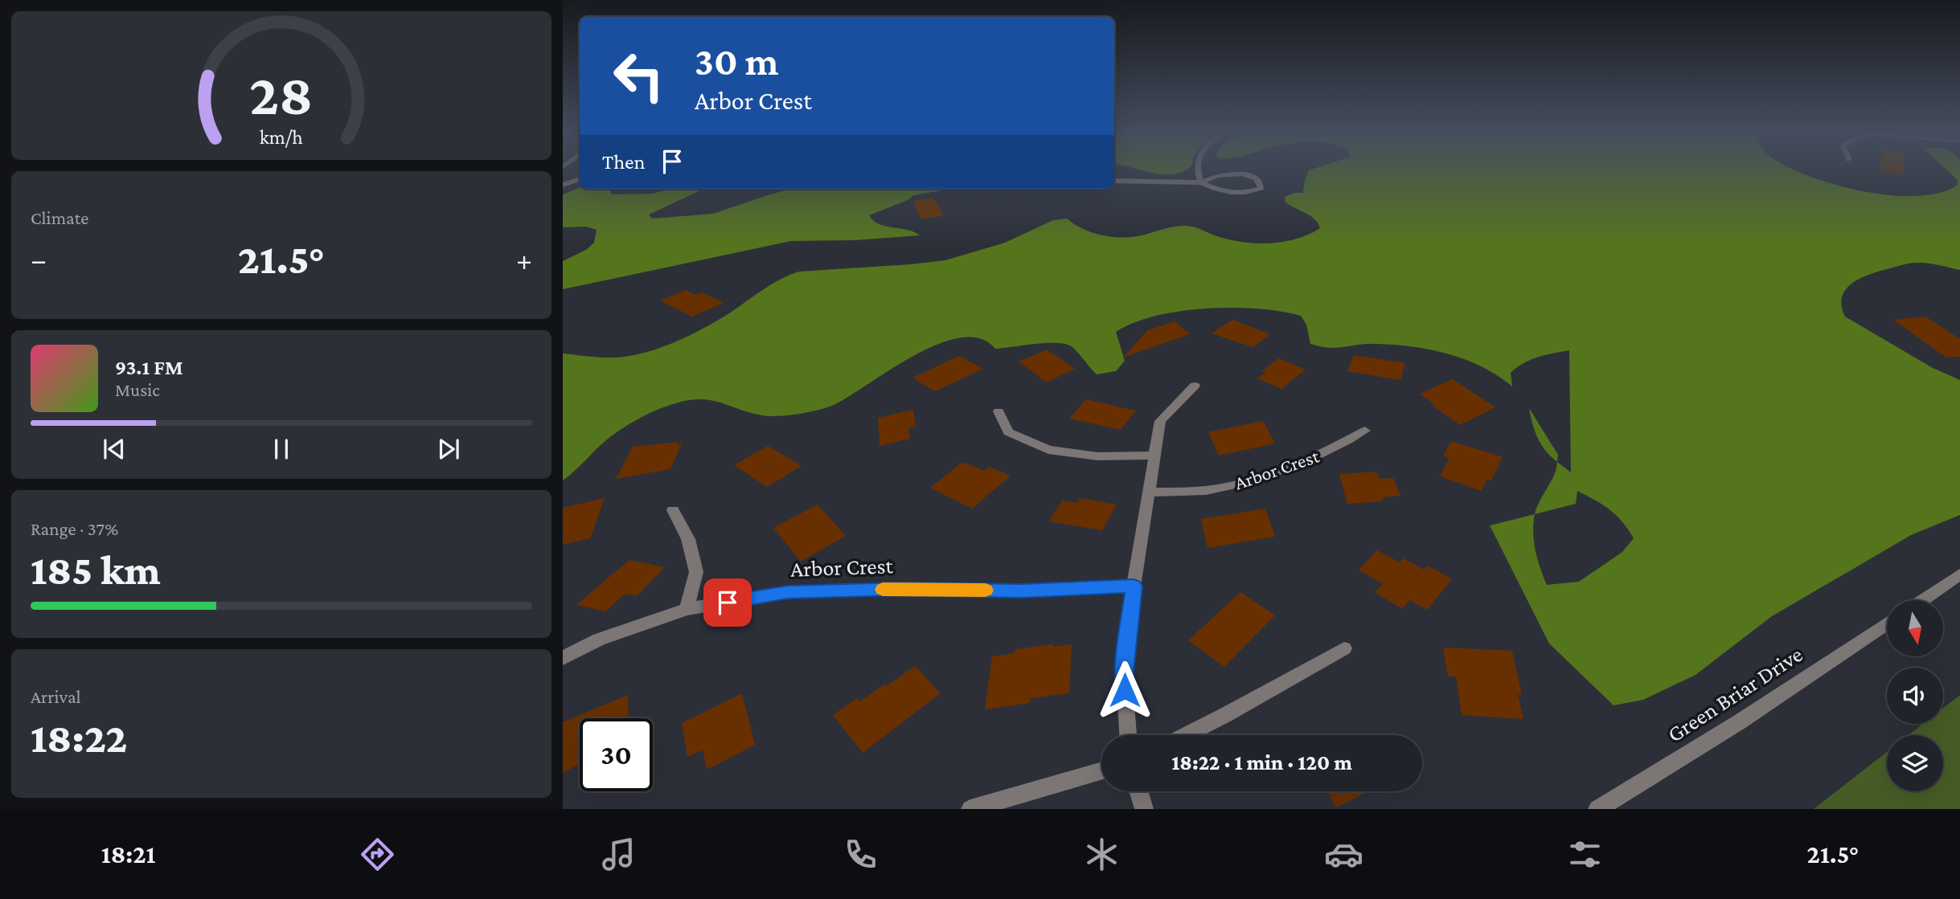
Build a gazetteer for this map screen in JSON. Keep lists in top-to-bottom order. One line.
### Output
{"streets":{"street":["Arbor Crest","Green Briar Drive"]},"north":"bottom","page":{"turn":["30 m","Arbor Crest"],"then":"Then","tile":["Climate",["Range · 37%","185 km"],["Arrival","18:22"]],"heat":["−","21.5°","+"],"song":["93.1 FM","Music"],"limit":"30","trip":"18:22 · 1 min · 120 m","tabs":["18:21","21.5°"],"gauge":["28","km/h"]}}
